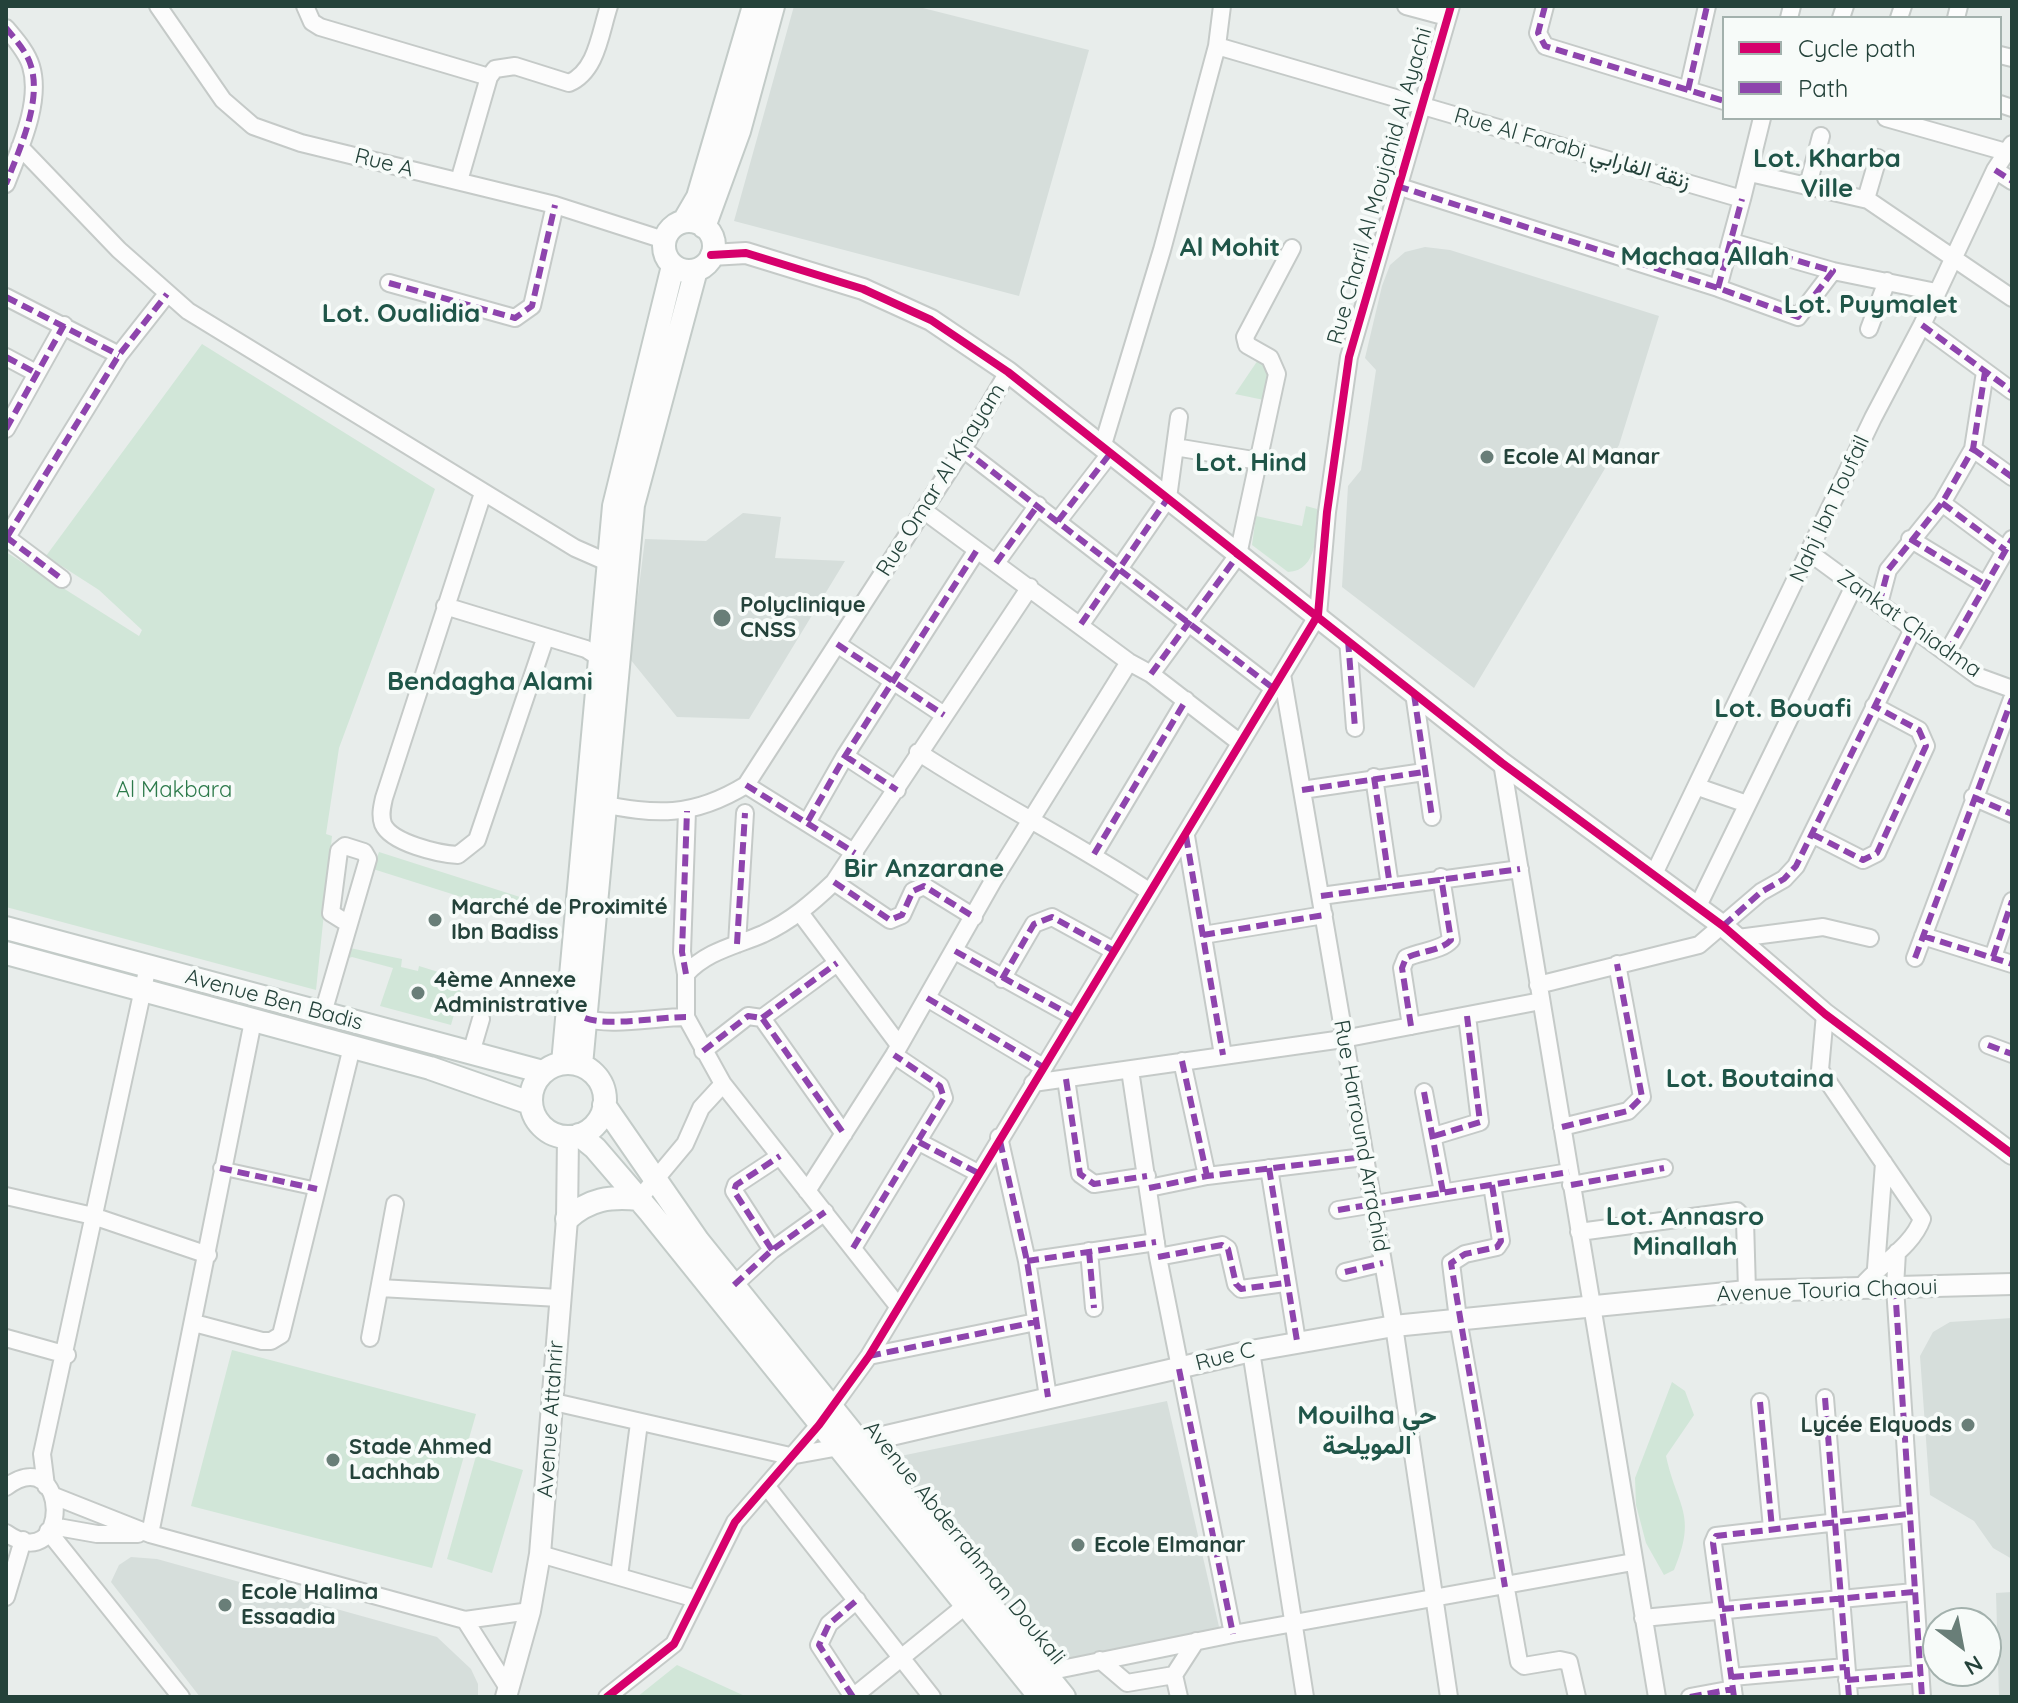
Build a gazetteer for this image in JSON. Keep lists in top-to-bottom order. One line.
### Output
{"streets":{"main road":["Avenue Ben Badis","Avenue Abderrahman Doukali"],"street":["Rue Al Farabi زنقة الفارابي","Rue A","Rue Charil Al Moujahid Al Ayachi","Rue Omar Al Khayam","Nahj Ibn Toufail","Zankat Chiadma","Rue Harround Arrachid","Avenue Touria Chaoui","Rue C","Avenue Attahrir"]},"crossings":[["Rue Al Farabi زنقة الفارابي","Rue Charil Al Moujahid Al Ayachi"],["Nahj Ibn Toufail","Zankat Chiadma"],["Avenue Ben Badis","Avenue Attahrir"],["Avenue Ben Badis","Avenue Abderrahman Doukali"],["Rue Harround Arrachid","Rue C"],["Avenue Touria Chaoui","Rue C"],["Rue C","Avenue Abderrahman Doukali"],["Avenue Attahrir","Avenue Abderrahman Doukali"]],"districts":["Lot. Kharba Ville","Al Mohit","Machaa Allah","Lot. Puymalet","Lot. Oualidia","Lot. Hind","Bendagha Alami","Lot. Bouafi","Bir Anzarane","Lot. Boutaina","Lot. Annasro Minallah","Mouilha حي المويلحة"],"parks":["Al Makbara"],"places":["Ecole Al Manar","Polyclinique CNSS","Marché de Proximité Ibn Badiss","4ème Annexe Administrative","Lycée Elquods","Stade Ahmed Lachhab","Ecole Elmanar","Ecole Halima Essaadia"],"legend":["Cycle path","Path"],"north":"bottom right"}
